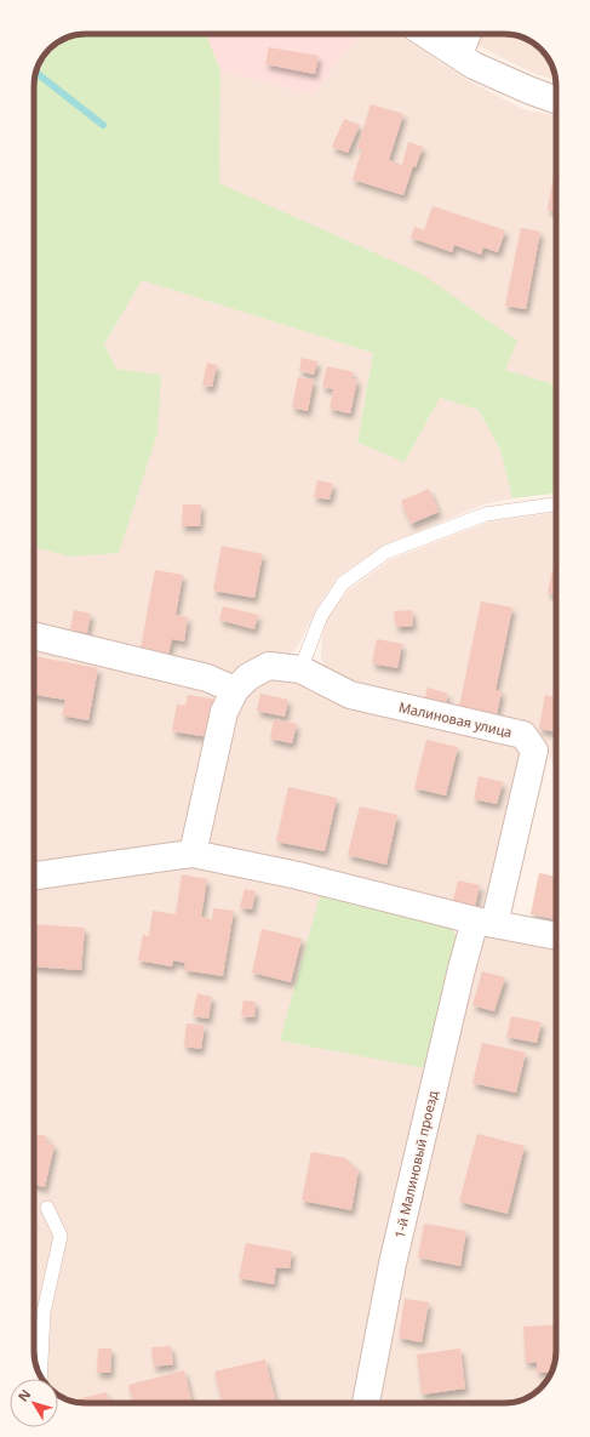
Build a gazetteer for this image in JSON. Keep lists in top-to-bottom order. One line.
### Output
{"streets":{"street":["Малиновая улица","1-й Малиновый проезд"]},"crossings":[["Малиновая улица","1-й Малиновый проезд"]],"north":"top left"}
